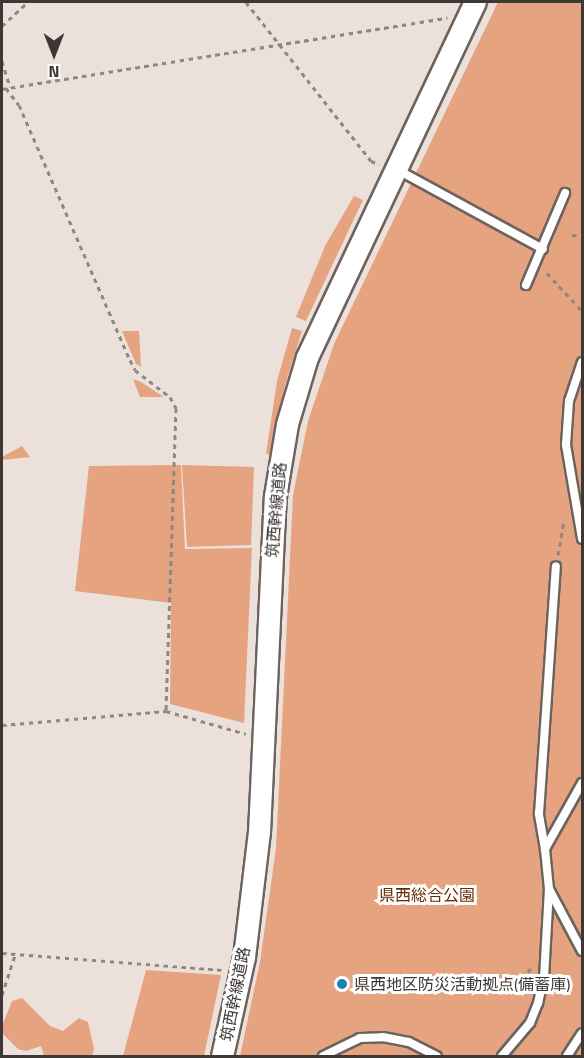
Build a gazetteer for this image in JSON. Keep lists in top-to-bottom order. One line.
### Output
{"streets":{"street":["筑西幹線道路"]},"parks":["県西総合公園"],"places":["県西地区防災活動拠点(備蓄庫)"],"north":"bottom"}
